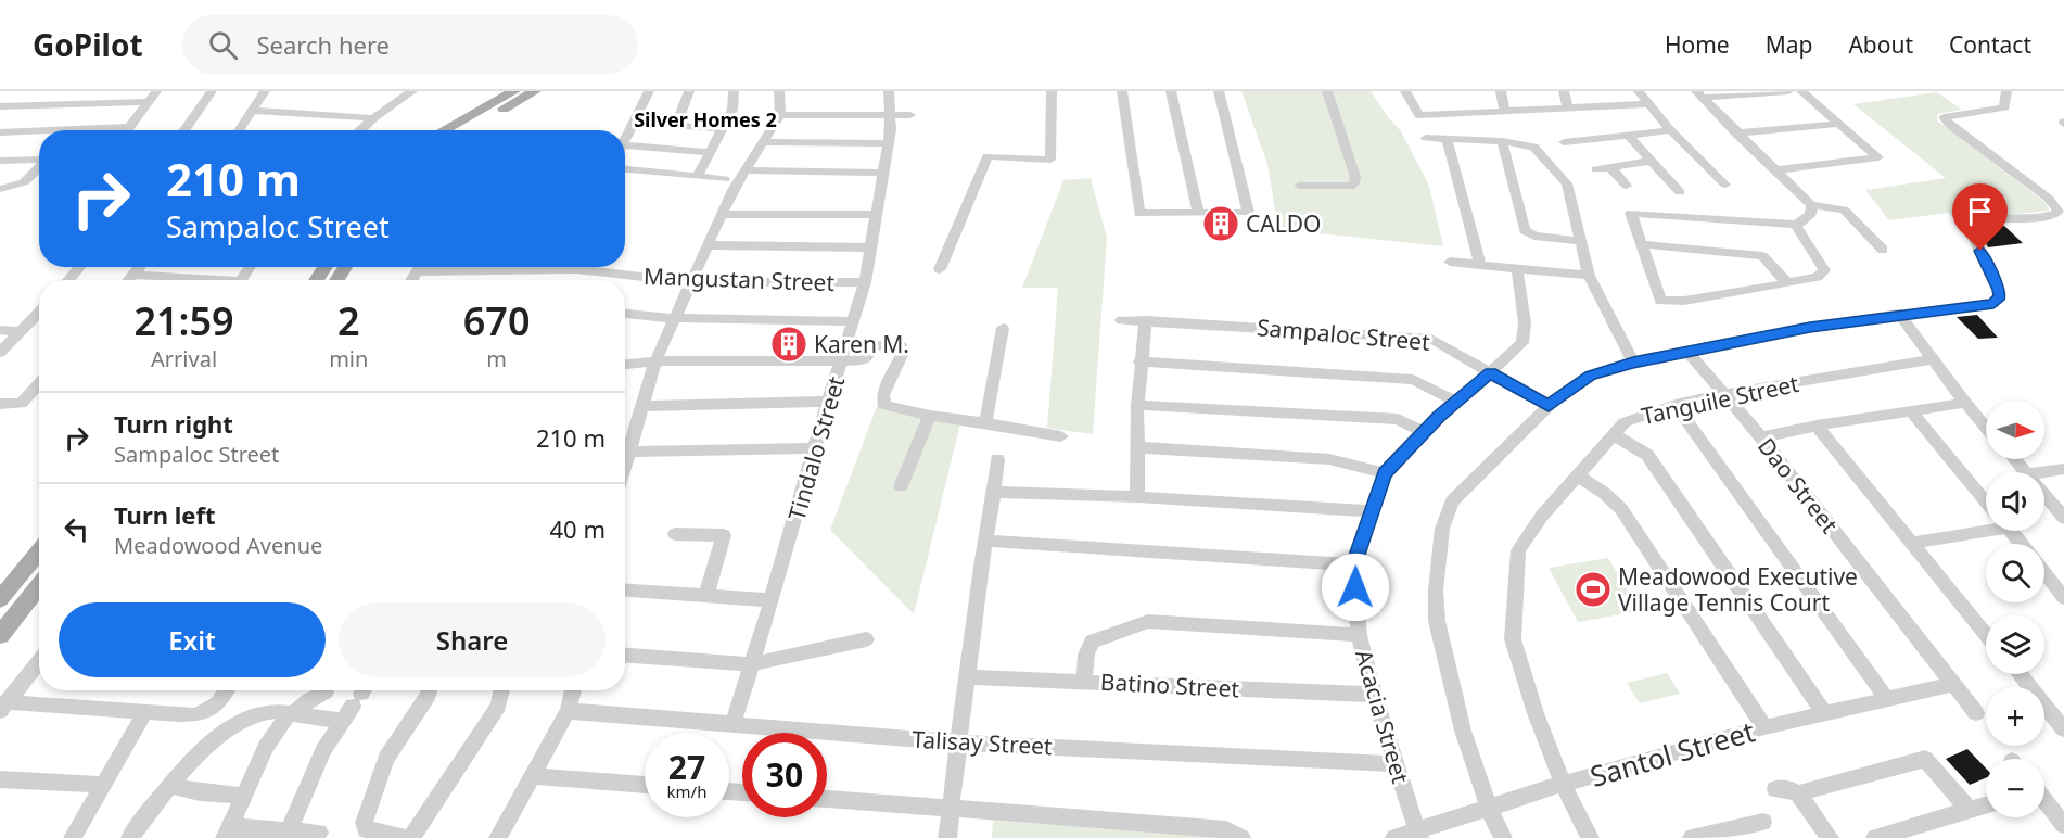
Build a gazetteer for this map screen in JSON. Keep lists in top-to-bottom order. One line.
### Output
{"streets":{"street":["Mangustan Street","Sampaloc Street","Tanguile Street","Tindalo Street","Dao Street","Batino Street","Acacia Street","Talisay Street","Santol Street"]},"crossings":[["Mangustan Street","Tindalo Street"],["Sampaloc Street","Acacia Street"],["Tanguile Street","Dao Street"],["Tanguile Street","Santol Street"],["Tindalo Street","Talisay Street"],["Dao Street","Santol Street"],["Batino Street","Acacia Street"],["Acacia Street","Talisay Street"],["Acacia Street","Santol Street"]],"districts":["Silver Homes 2"],"places":{"building":["CALDO","Karen M."],"sports":["Meadowood Executive Village Tennis Court"]},"north":"right","page":{"header":"GoPilot","search":"Search here","nav":["Home","Map","About","Contact"],"turn":["210 m","Sampaloc Street"],"eta":["21:59","Arrival","2","min","670","m"],"list":[{"name":"Turn right","note":"Sampaloc Street","value":"210 m"},{"name":"Turn left","note":"Meadowood Avenue","value":"40 m"}],"map_buttons":["+","−"],"buttons":["Exit","Share"],"speed":"27 km/h","limit":"30"}}
